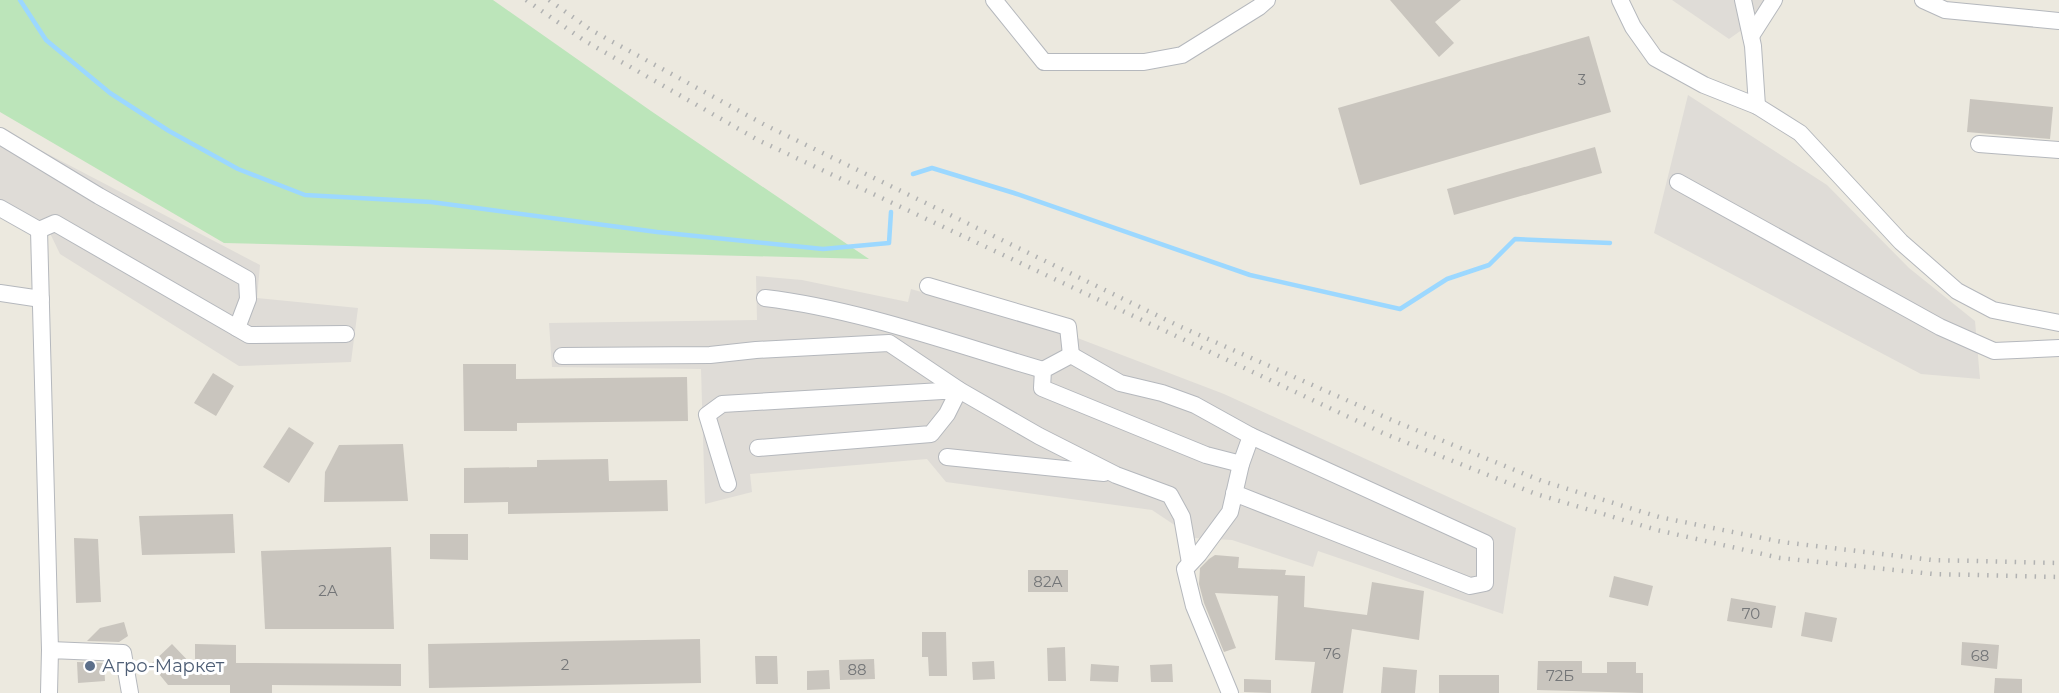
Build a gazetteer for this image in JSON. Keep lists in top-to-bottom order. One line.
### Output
{"places":["Агро-Маркет"],"house_numbers":["3","82А","2А","70","76","68","2","88","72Б"]}
